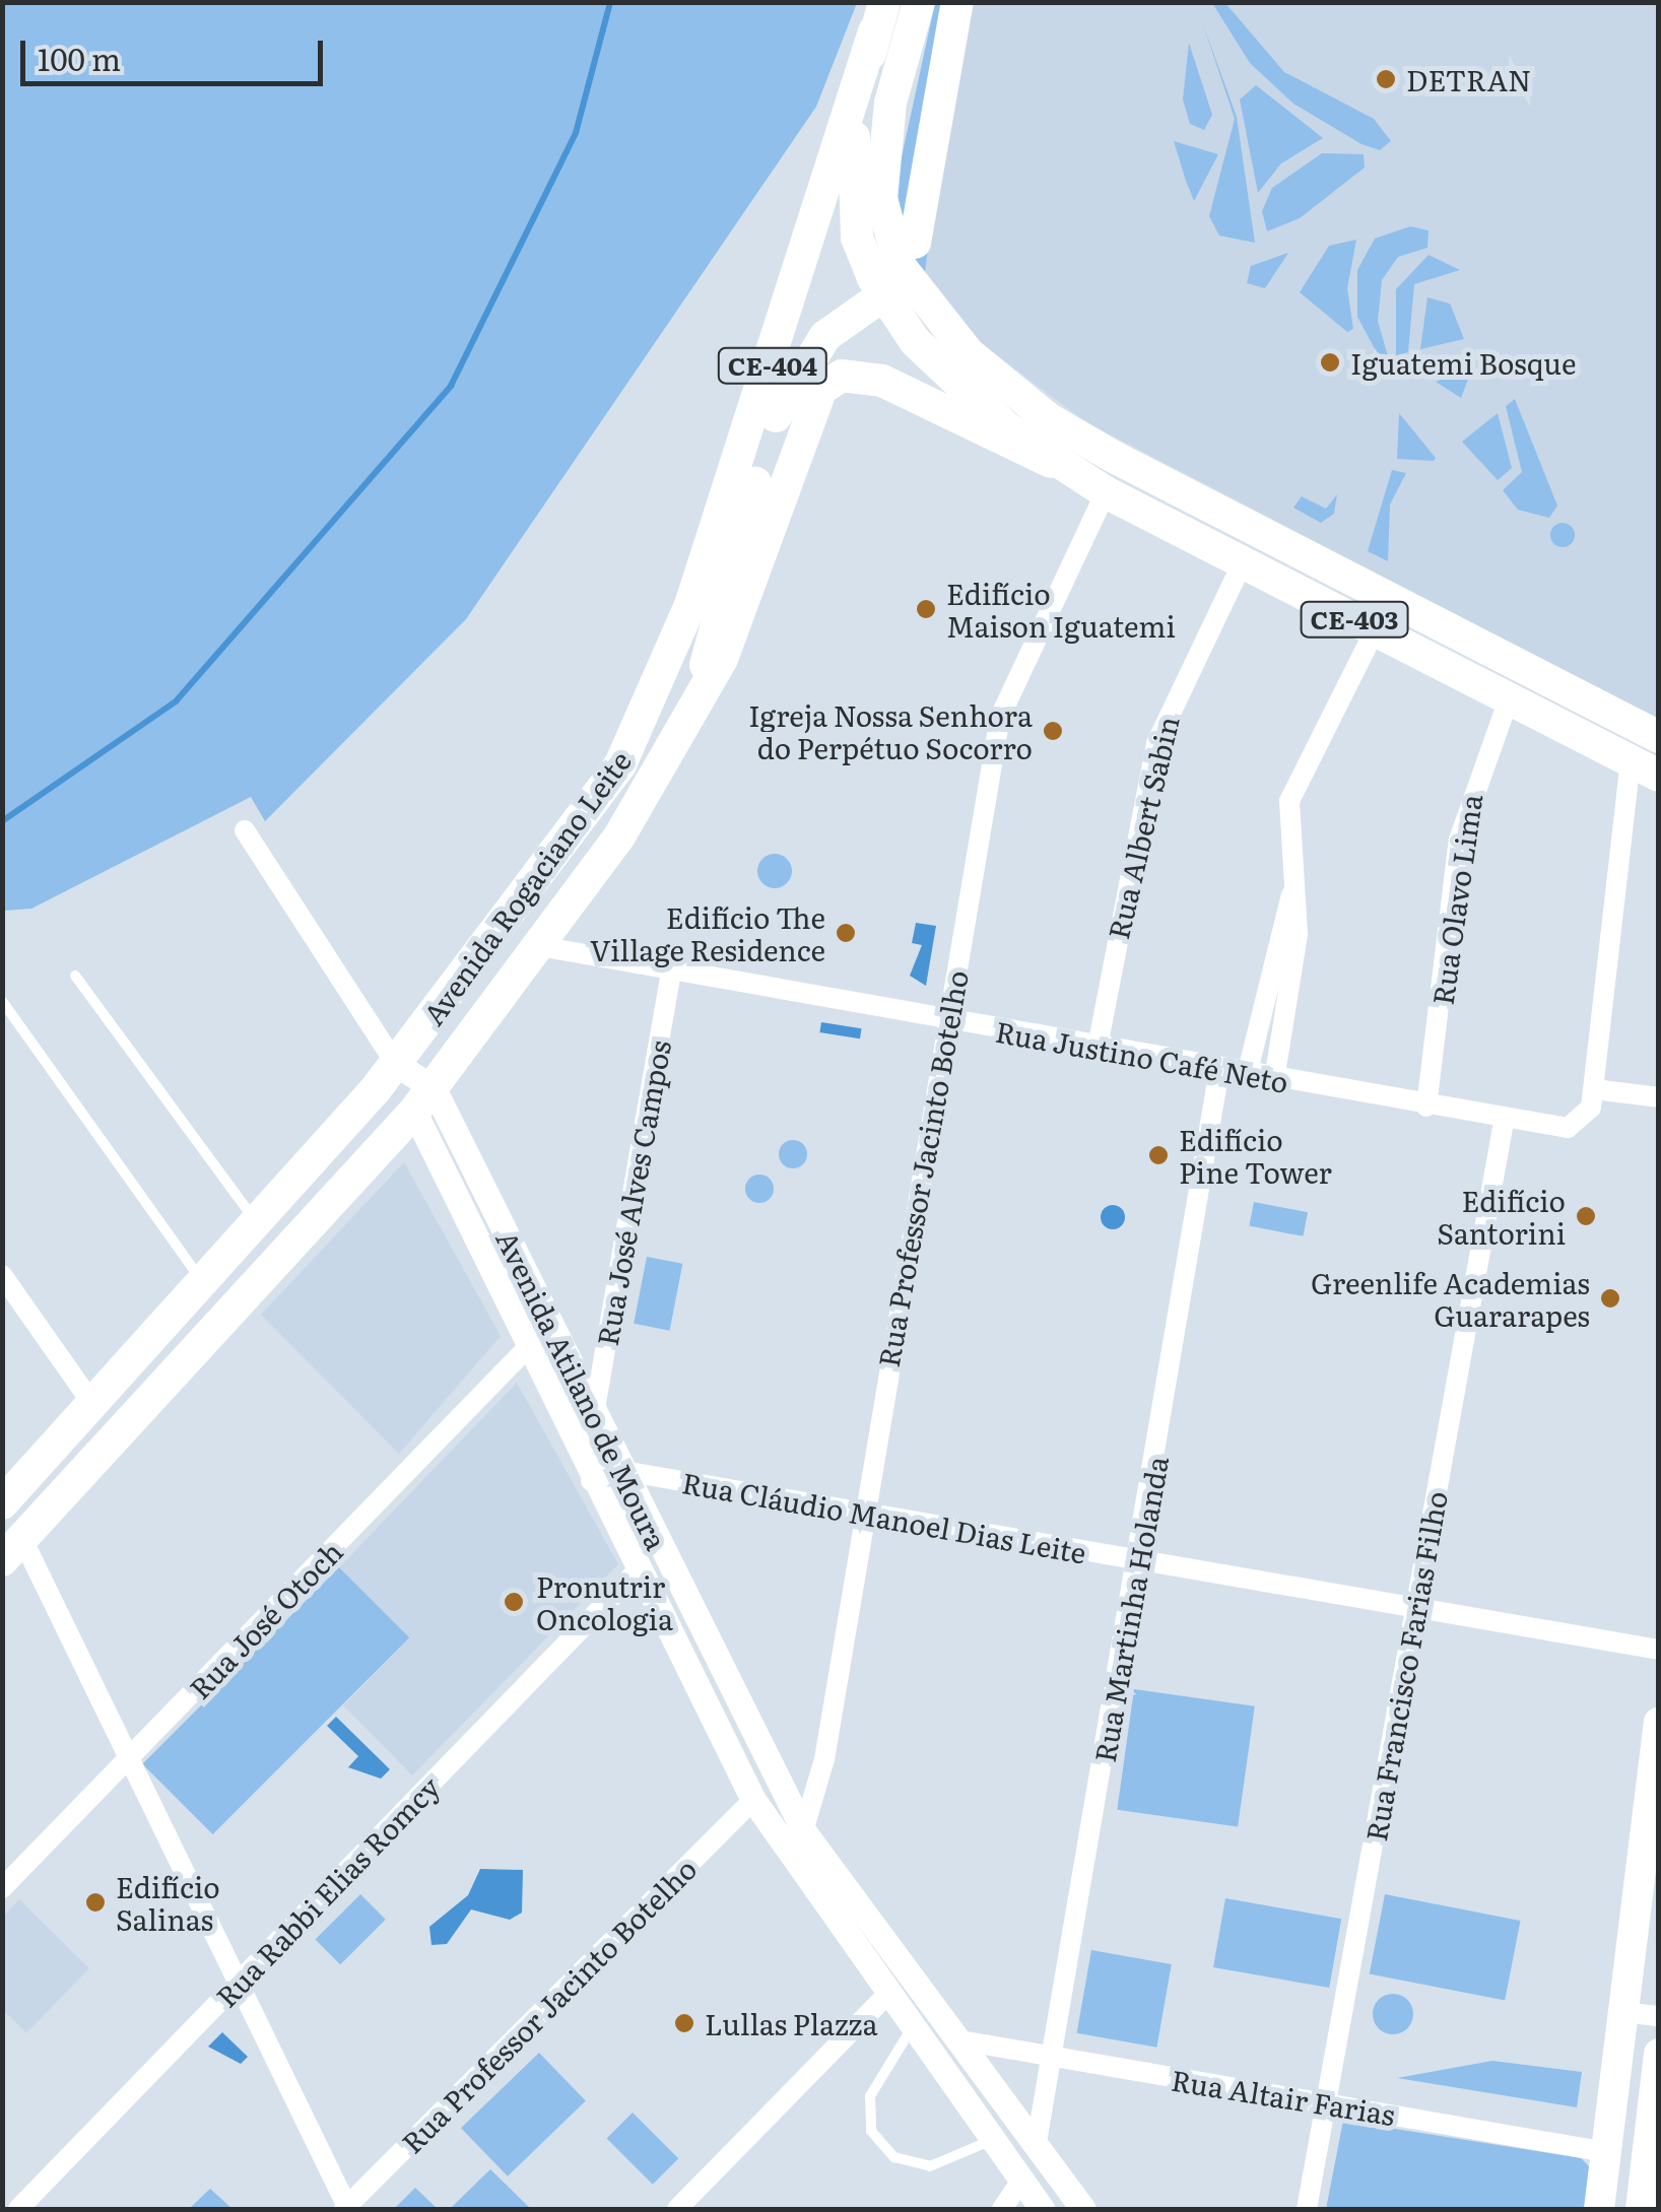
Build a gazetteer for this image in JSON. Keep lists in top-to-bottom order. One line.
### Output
{"streets":{"main road":["CE-404","CE-403","Avenida Rogaciano Leite"],"street":["Rua Albert Sabin","Rua Olavo Lima","Rua Justino Café Neto","Rua Professor Jacinto Botelho","Rua José Alves Campos","Avenida Atilano de Moura","Rua Cláudio Manoel Dias Leite","Rua Martinha Holanda","Rua José Otoch","Rua Francisco Farias Filho","Rua Rabbi Elias Romcy","Rua Altair Farias"]},"crossings":[["CE-404","CE-403"],["CE-404","Avenida Rogaciano Leite"],["CE-403","Rua Albert Sabin"],["CE-403","Rua Olavo Lima"],["CE-403","Rua Professor Jacinto Botelho"],["Rua Albert Sabin","Rua Justino Café Neto"],["Avenida Rogaciano Leite","Rua Justino Café Neto"],["Avenida Rogaciano Leite","Avenida Atilano de Moura"],["Rua Olavo Lima","Rua Justino Café Neto"],["Rua Justino Café Neto","Rua Professor Jacinto Botelho"],["Rua Justino Café Neto","Rua José Alves Campos"],["Rua Justino Café Neto","Rua Martinha Holanda"],["Rua Justino Café Neto","Rua Francisco Farias Filho"],["Rua Professor Jacinto Botelho","Avenida Atilano de Moura"],["Rua Professor Jacinto Botelho","Rua Cláudio Manoel Dias Leite"],["Rua José Alves Campos","Avenida Atilano de Moura"],["Avenida Atilano de Moura","Rua Cláudio Manoel Dias Leite"],["Avenida Atilano de Moura","Rua Martinha Holanda"],["Avenida Atilano de Moura","Rua José Otoch"],["Avenida Atilano de Moura","Rua Rabbi Elias Romcy"],["Avenida Atilano de Moura","Rua Altair Farias"],["Rua Cláudio Manoel Dias Leite","Rua Martinha Holanda"],["Rua Cláudio Manoel Dias Leite","Rua Francisco Farias Filho"],["Rua Martinha Holanda","Rua Altair Farias"],["Rua Francisco Farias Filho","Rua Altair Farias"]],"places":["DETRAN","Iguatemi Bosque","Edifício Maison Iguatemi","Igreja Nossa Senhora do Perpétuo Socorro","Edifício The Village Residence","Edifício Pine Tower","Edifício Santorini","Greenlife Academias Guararapes","Pronutrir Oncologia","Edifício Salinas","Lullas Plazza"],"scale_bar":"100 m"}
